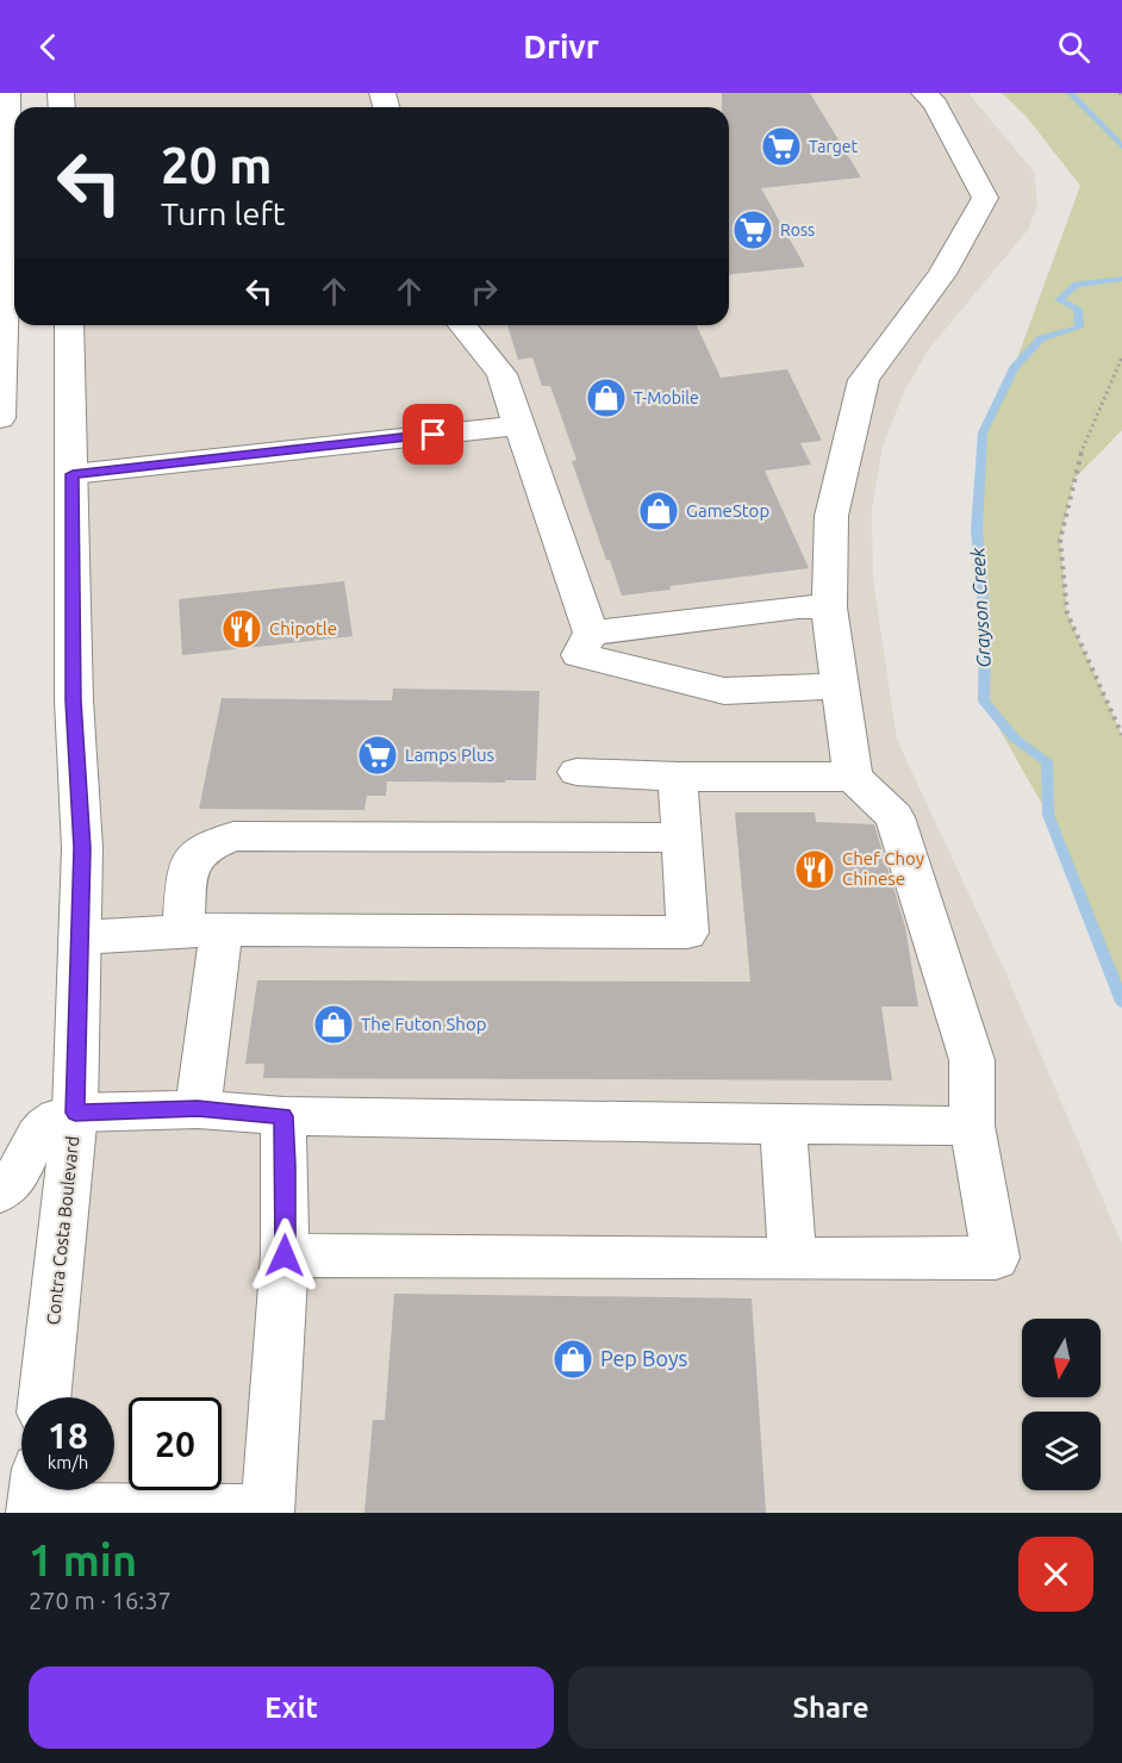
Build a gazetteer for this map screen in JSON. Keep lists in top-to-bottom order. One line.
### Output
{"streets":{"main road":["Contra Costa Boulevard"]},"water":["Grayson Creek"],"places":{"supermarket":["Target","Ross","Lamps Plus"],"shop":["T-Mobile","GameStop","The Futon Shop","Pep Boys"],"restaurant":["Chipotle","Chef Choy Chinese"]},"north":"bottom","page":{"header":"Drivr","turn":["20 m","Turn left"],"speed":"18 km/h","limit":"20","heading":["1 min","270 m · 16:37"],"buttons":["Exit","Share"]}}
